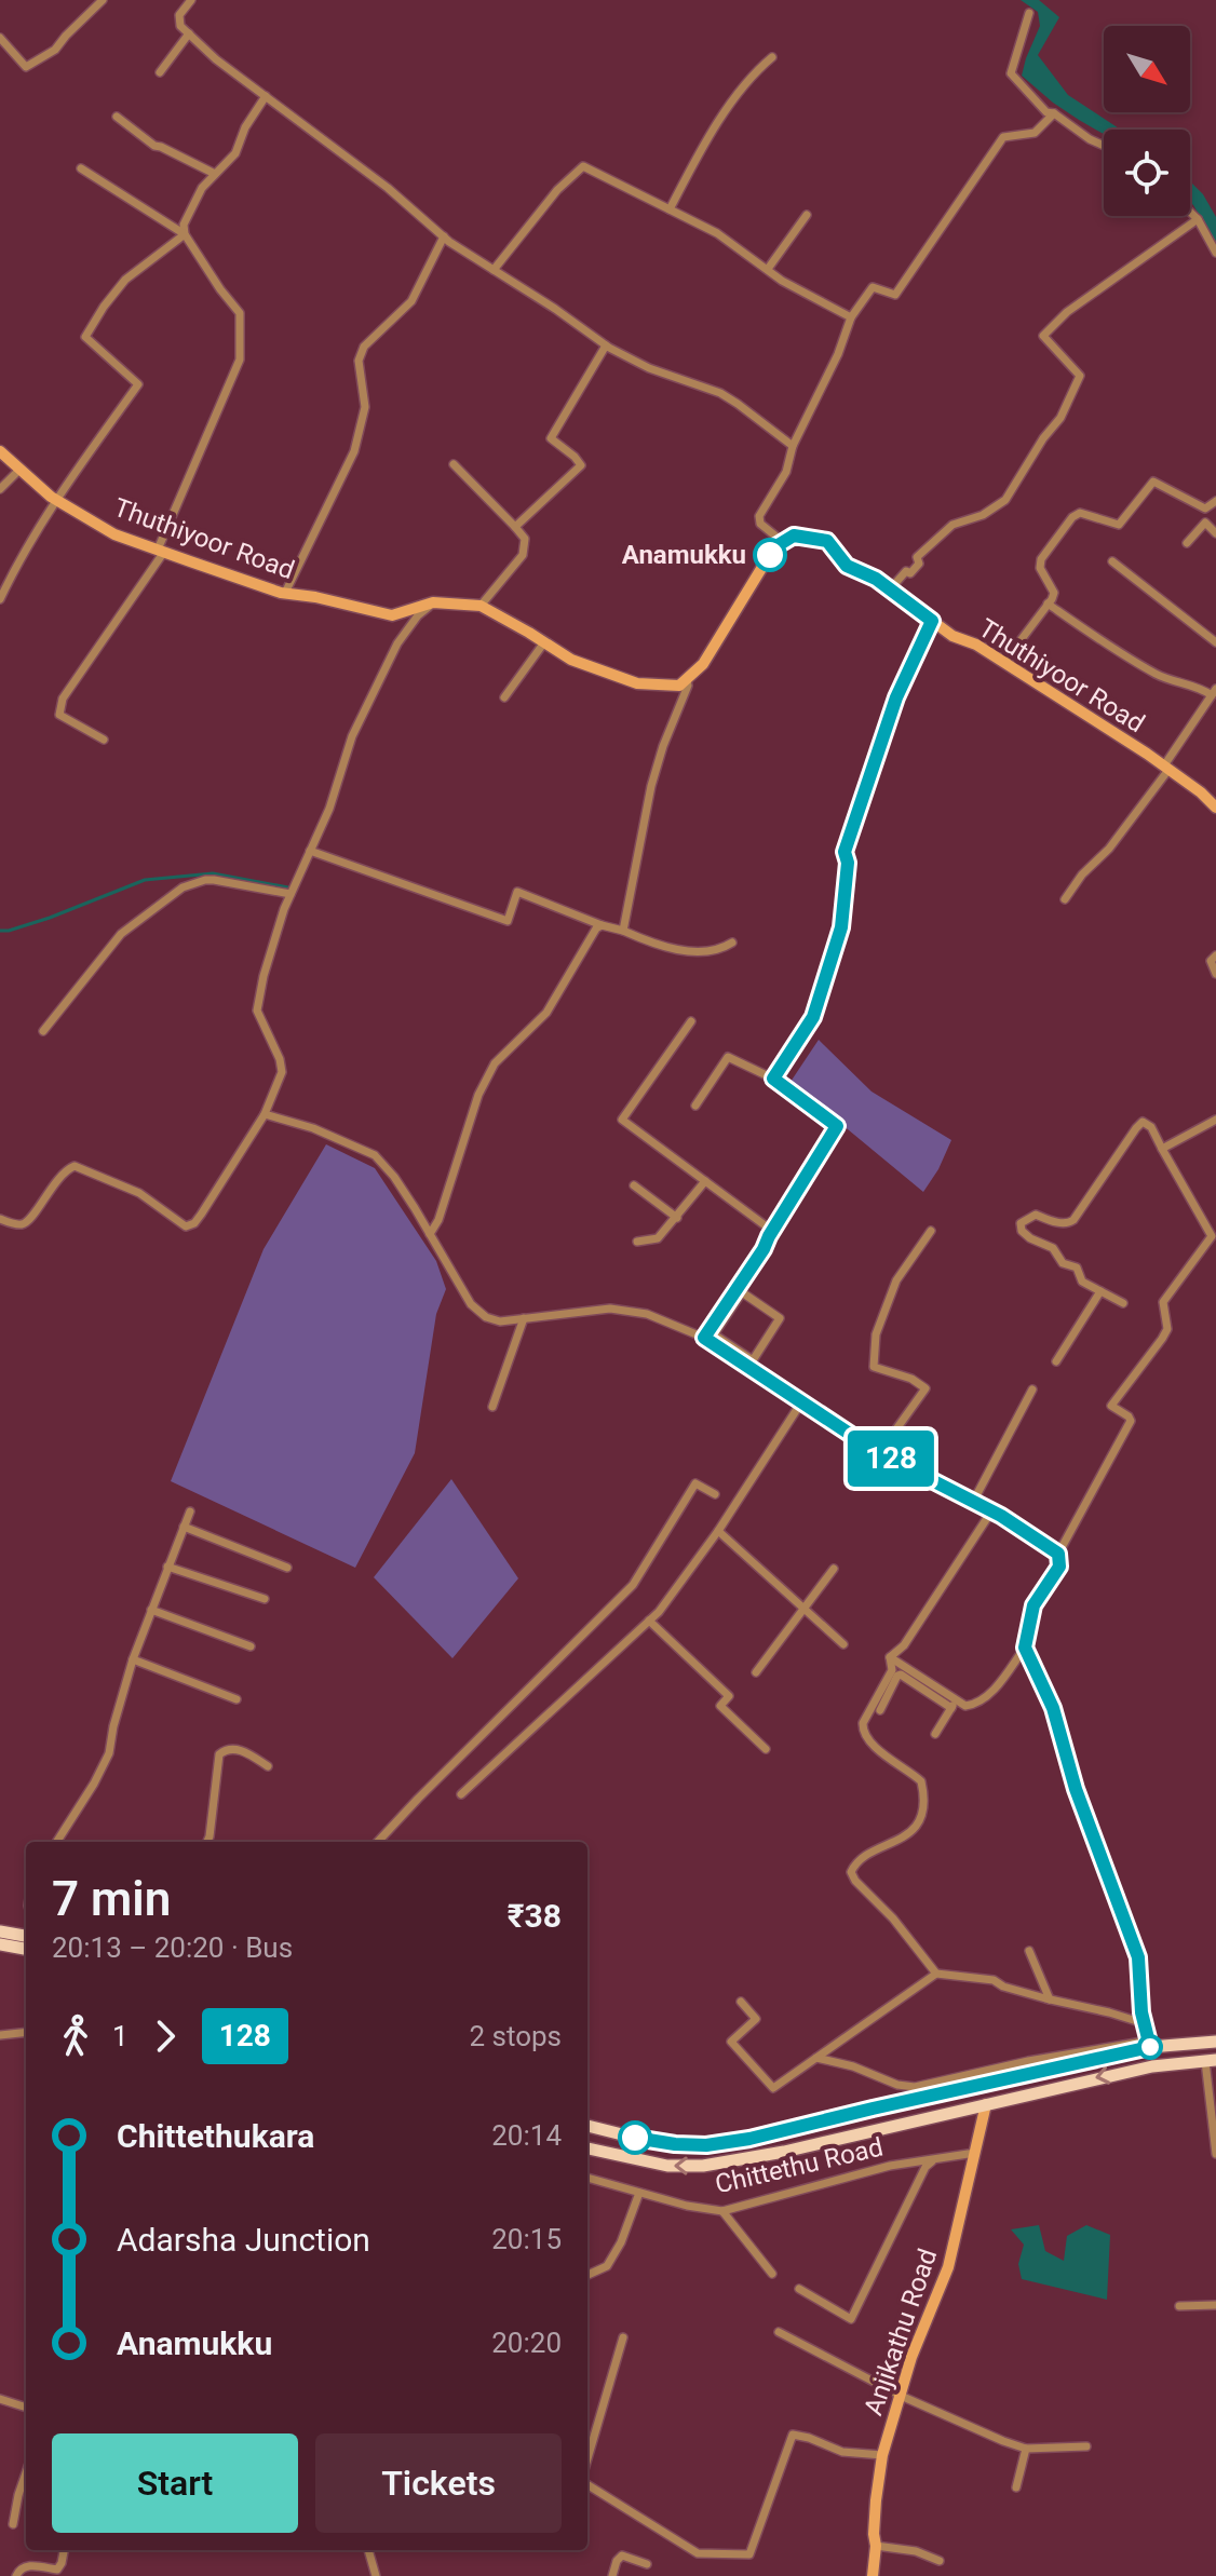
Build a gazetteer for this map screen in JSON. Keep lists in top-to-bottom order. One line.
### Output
{"streets":{"main road":["Thuthiyoor Road","Anjikathu Road"],"street":["Chittethu Road"]},"crossings":[["Chittethu Road","Anjikathu Road"]],"places":["Anamukku"],"lines":["bus line 128"],"north":"bottom right","page":{"on_map":"128","heading":["7 min","20:13 – 20:20 · Bus","₹38"],"legs":["1","128","2 stops"],"list":[{"name":"Chittethukara","value":"20:14"},{"name":"Adarsha Junction","value":"20:15"},{"name":"Anamukku","value":"20:20"}],"buttons":["Start","Tickets"]}}
